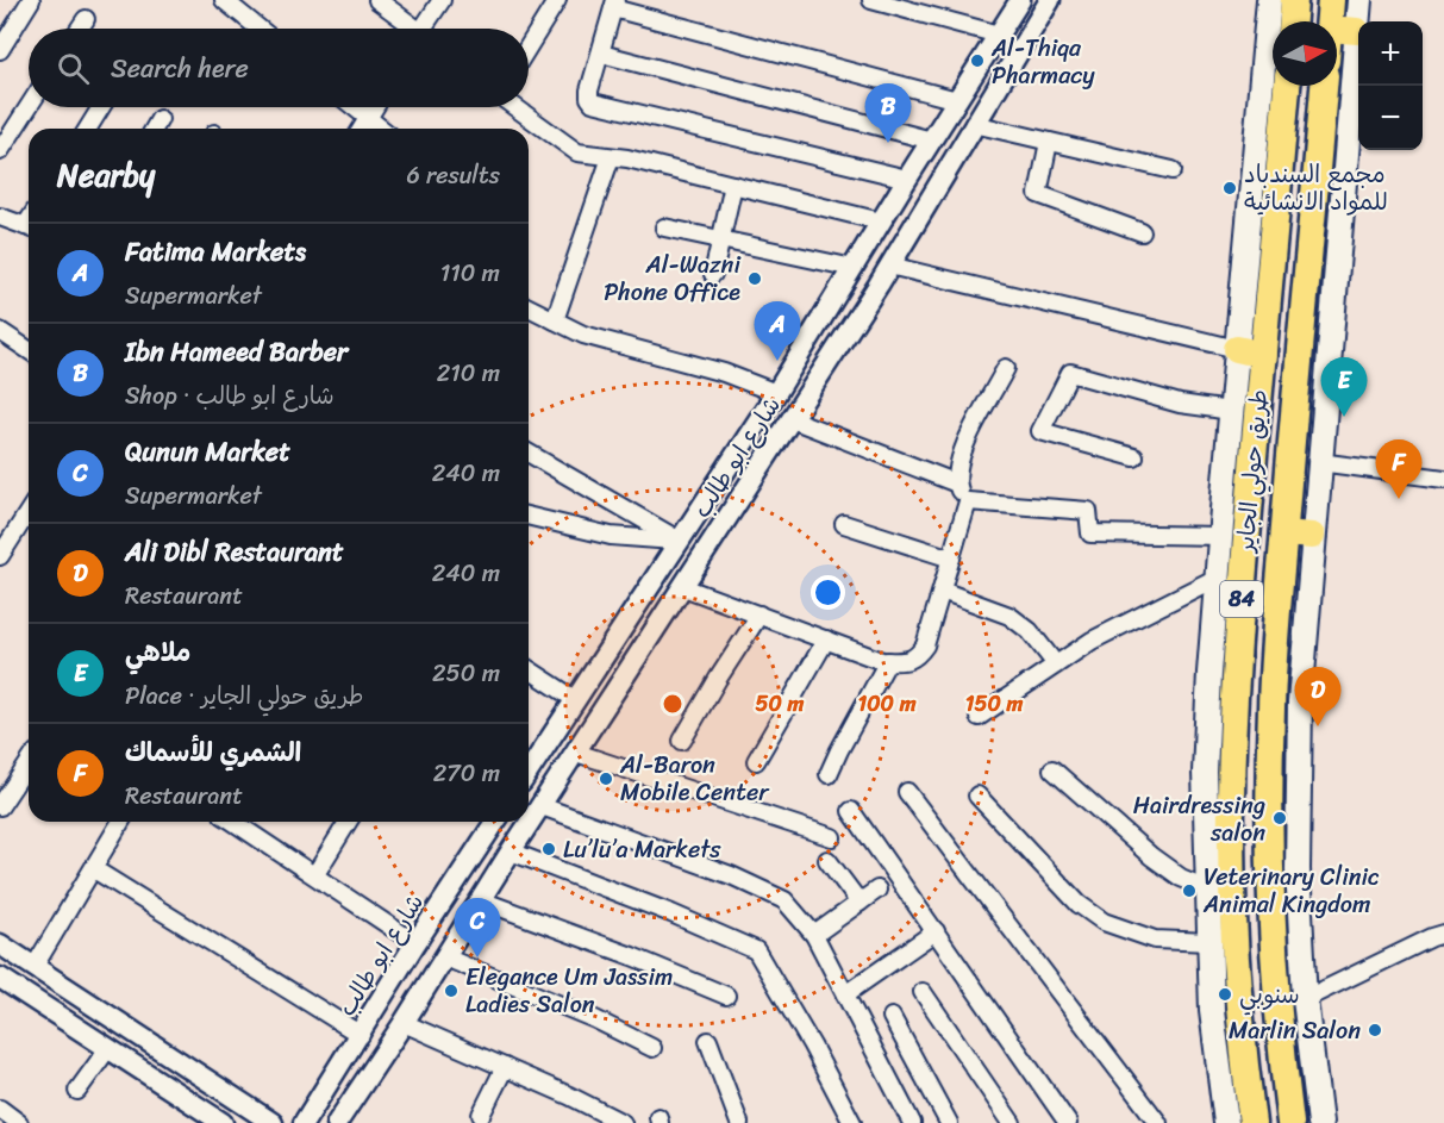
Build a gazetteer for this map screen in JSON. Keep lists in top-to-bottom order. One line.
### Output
{"streets":{"highway":["طريق حولي الجاير","84"],"street":["شارع ابو طالب"]},"places":["Al-Thiqa Pharmacy","مجمع السندباد للمواد الانشائية","Al-Wazni Phone Office","Al-Baron Mobile Center","Hairdressing salon","Lu’lu’a Markets","Veterinary Clinic Animal Kingdom","Elegance Um Jassim Ladies Salon","سنوبي","Marlin Salon"],"north":"right","page":{"map_buttons":["+","−"],"search":"Search here","pins":["B","A","E","F","D","C"],"heading":["Nearby","6 results"],"list":[{"mark":"A","name":"Fatima Markets","note":"Supermarket","value":"110 m"},{"mark":"B","name":"Ibn Hameed Barber","note":"Shop · شارع ابو طالب","value":"210 m"},{"mark":"C","name":"Qunun Market","note":"Supermarket","value":"240 m"},{"mark":"D","name":"Ali Dibl Restaurant","note":"Restaurant","value":"240 m"},{"mark":"E","name":"ملاهي","note":"Place · طريق حولي الجاير","value":"250 m"},{"mark":"F","name":"الشمري للأسماك","note":"Restaurant","value":"270 m"}]},"rings":["50 m","100 m","150 m"]}
